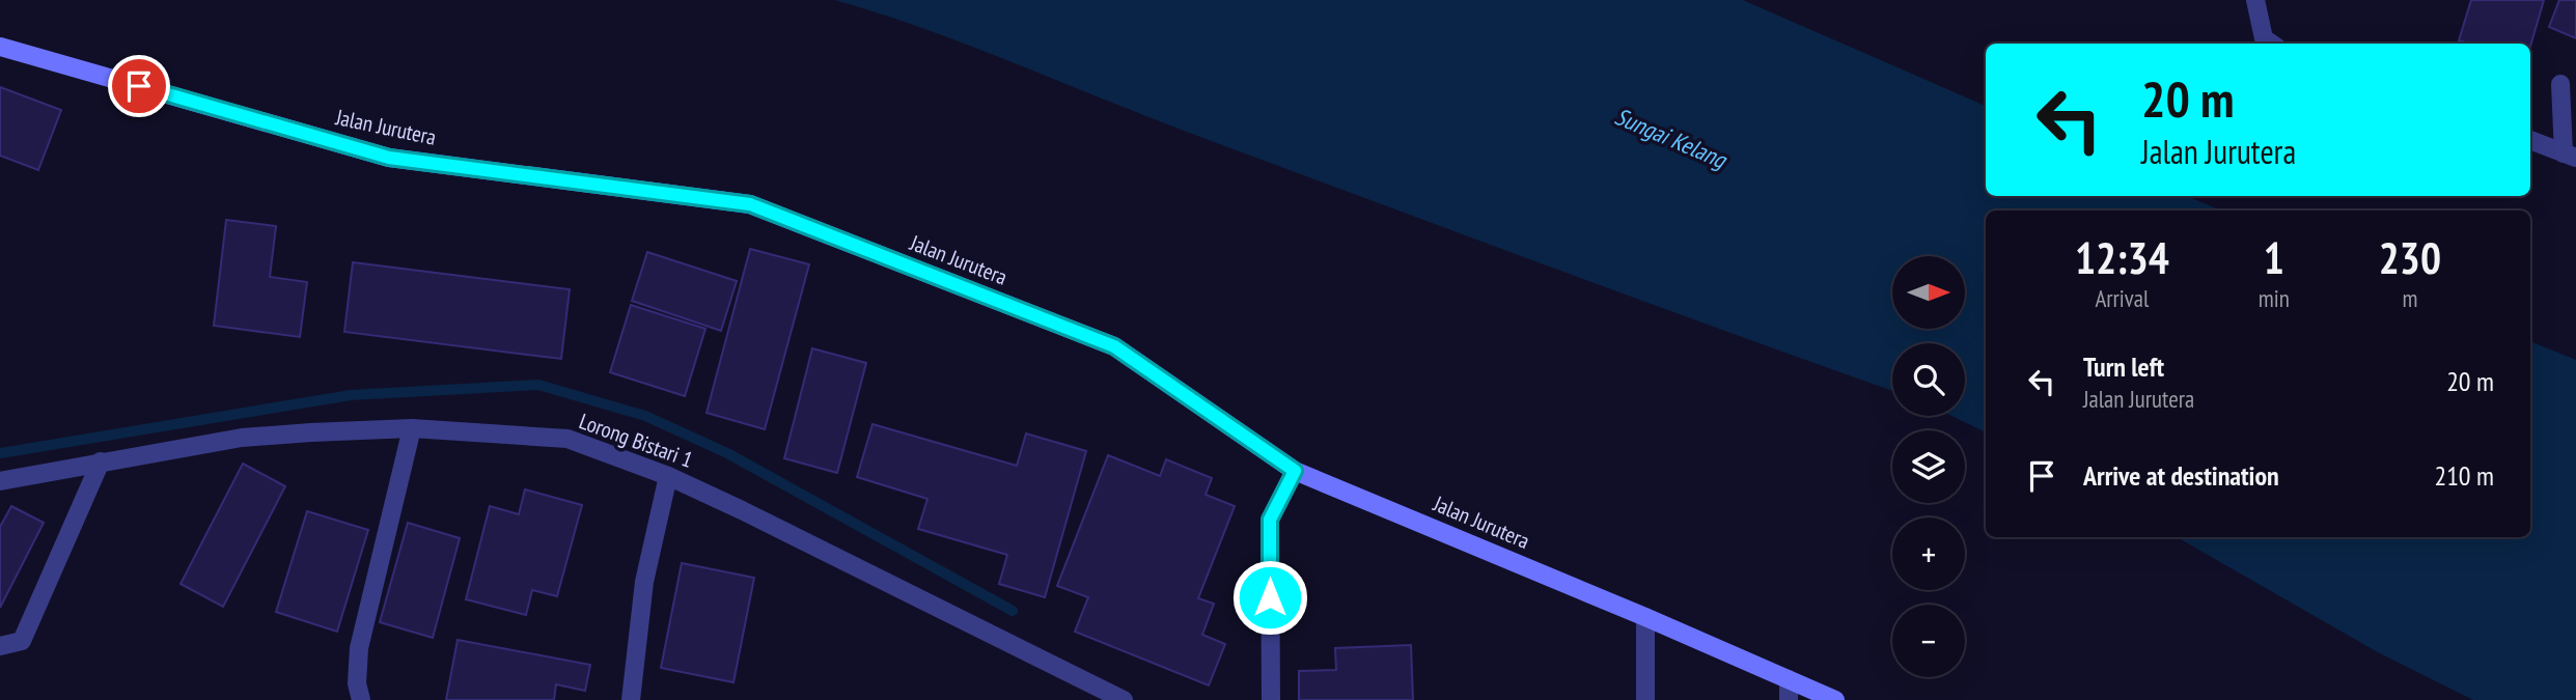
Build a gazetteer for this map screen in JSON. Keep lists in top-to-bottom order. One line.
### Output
{"streets":{"street":["Jalan Jurutera","Lorong Bistari 1"]},"water":["Sungai Kelang"],"north":"right","page":{"turn":["20 m","Jalan Jurutera"],"eta":["12:34","Arrival","1","min","230","m"],"map_buttons":["+","−"],"list":[{"name":"Turn left","note":"Jalan Jurutera","value":"20 m"},{"name":"Arrive at destination","value":"210 m"}]}}
